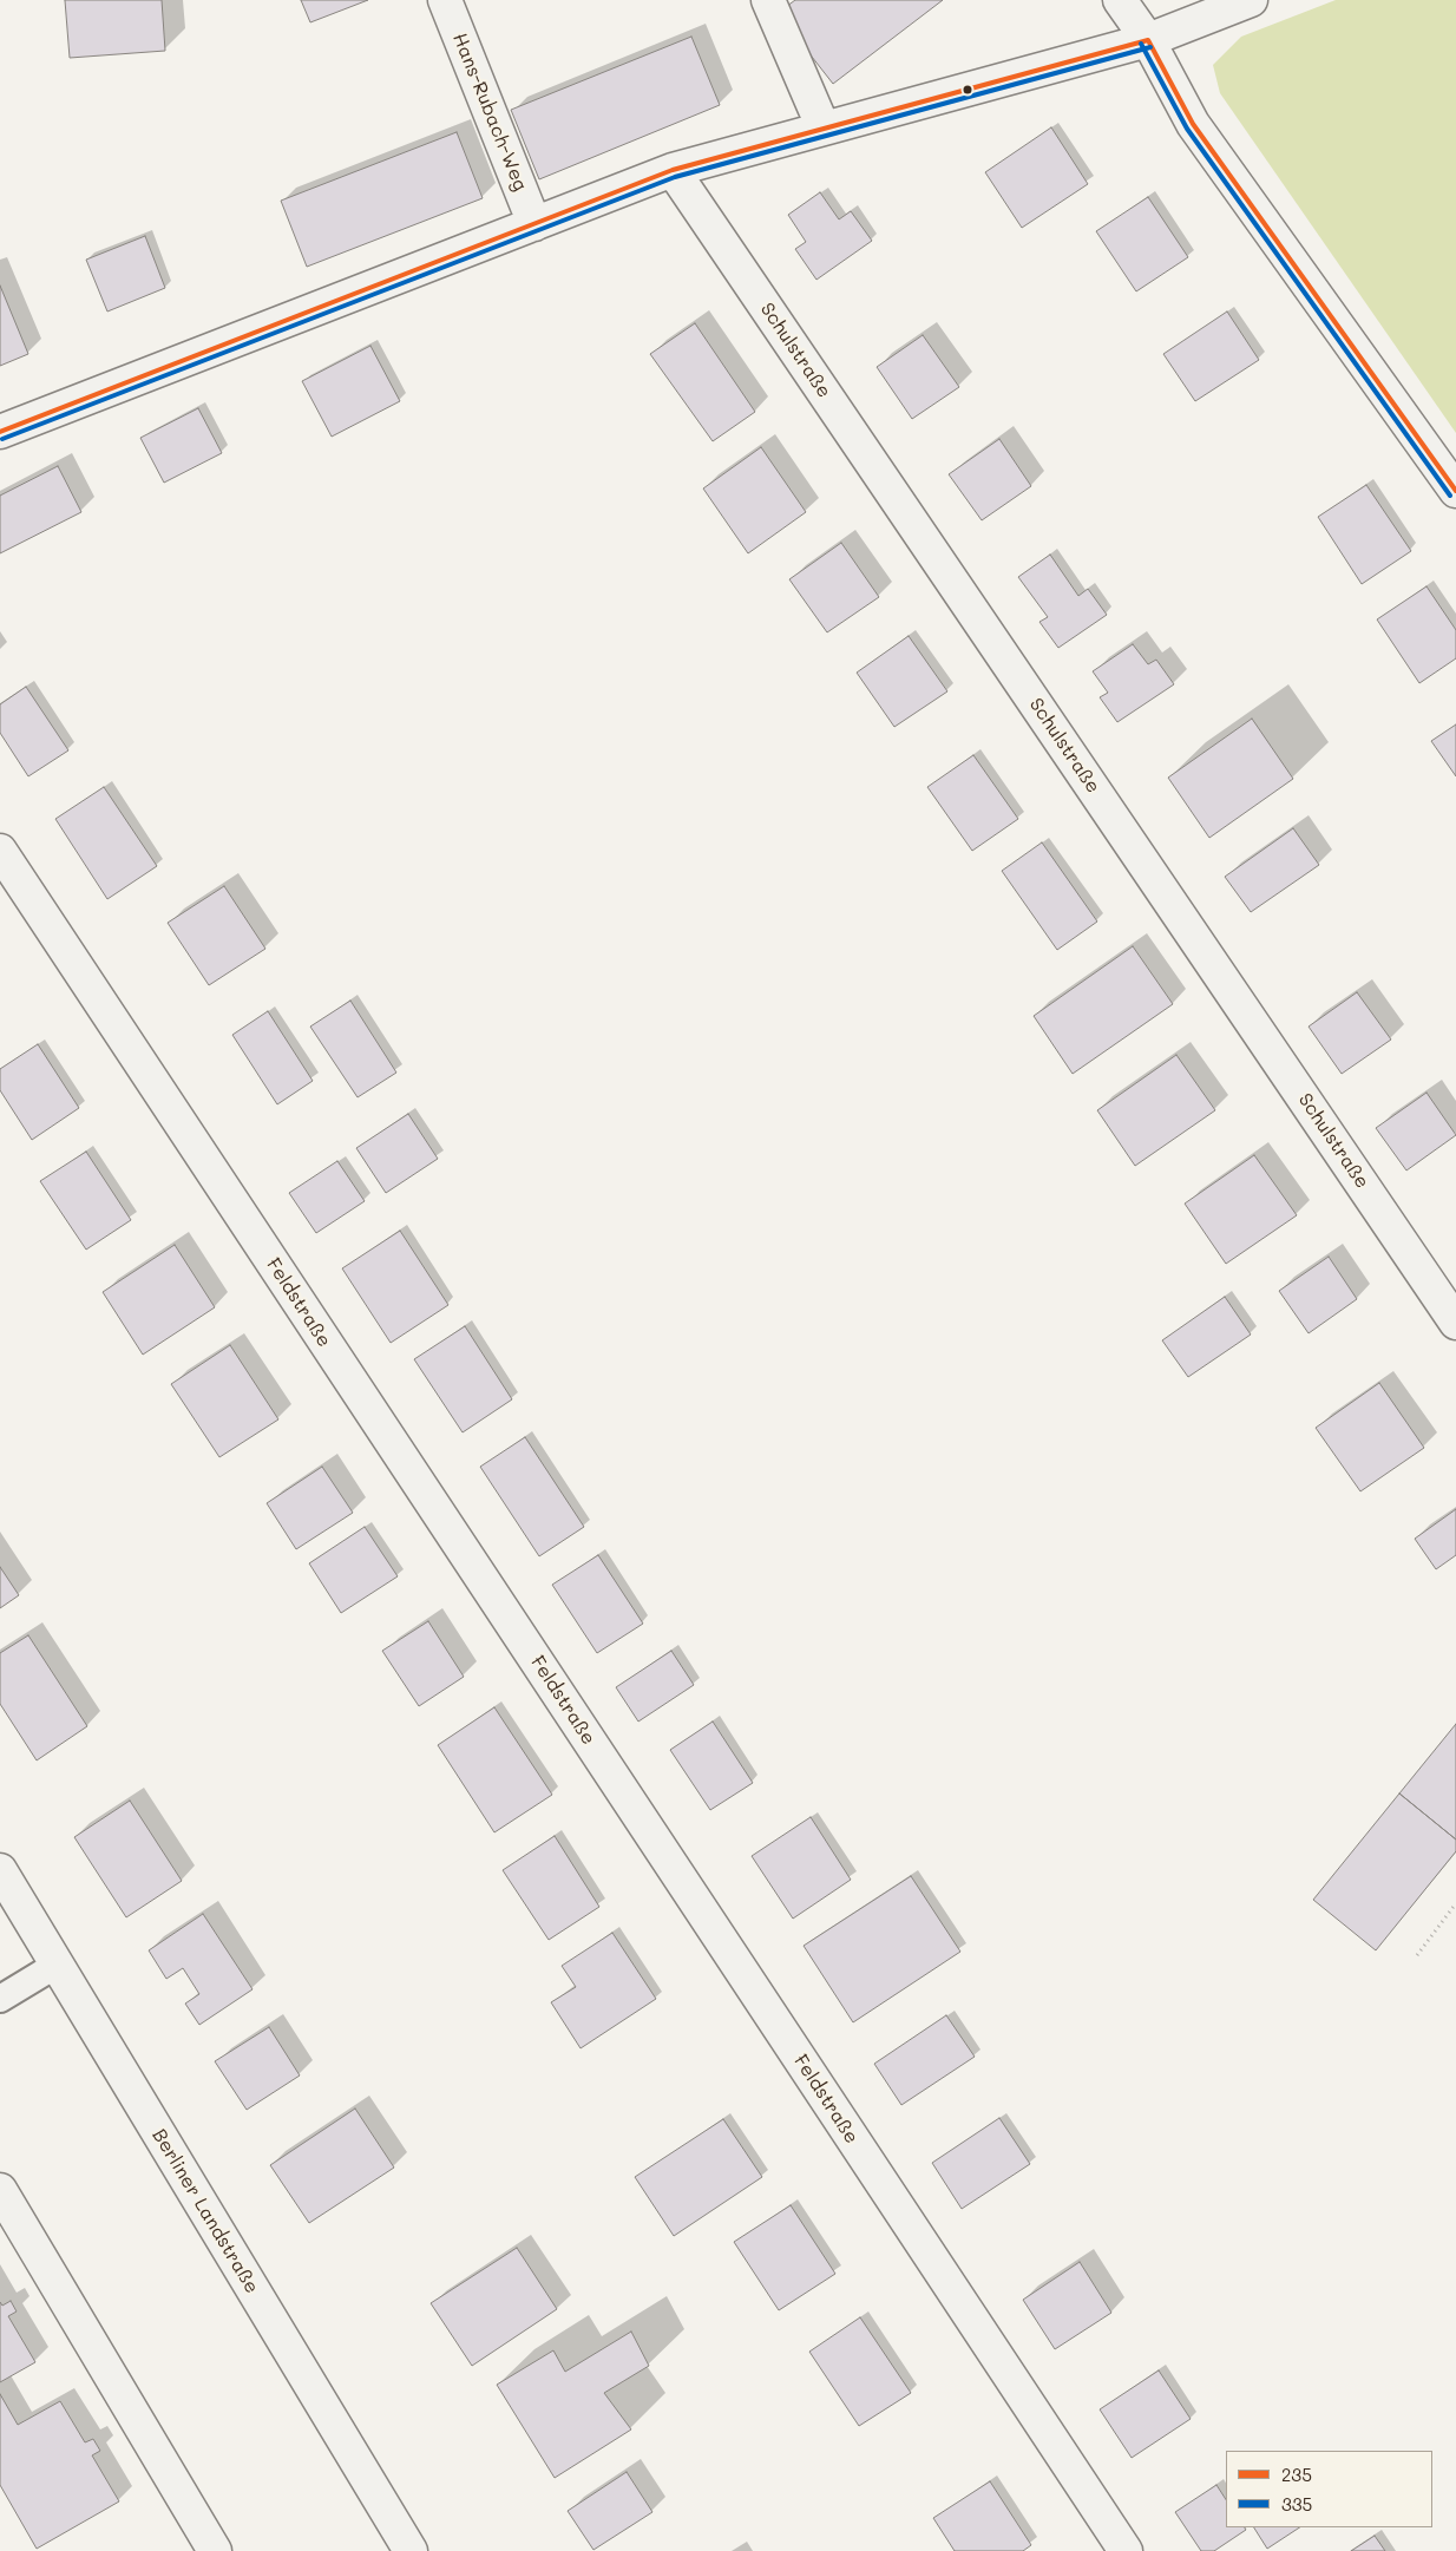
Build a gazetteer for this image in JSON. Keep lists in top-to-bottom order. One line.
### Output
{"streets":{"street":["Hans-Rubach-Weg","Schulstraße","Feldstraße","Berliner Landstraße"]},"lines":["transit line 235","transit line 335"],"legend":["235","335"]}
